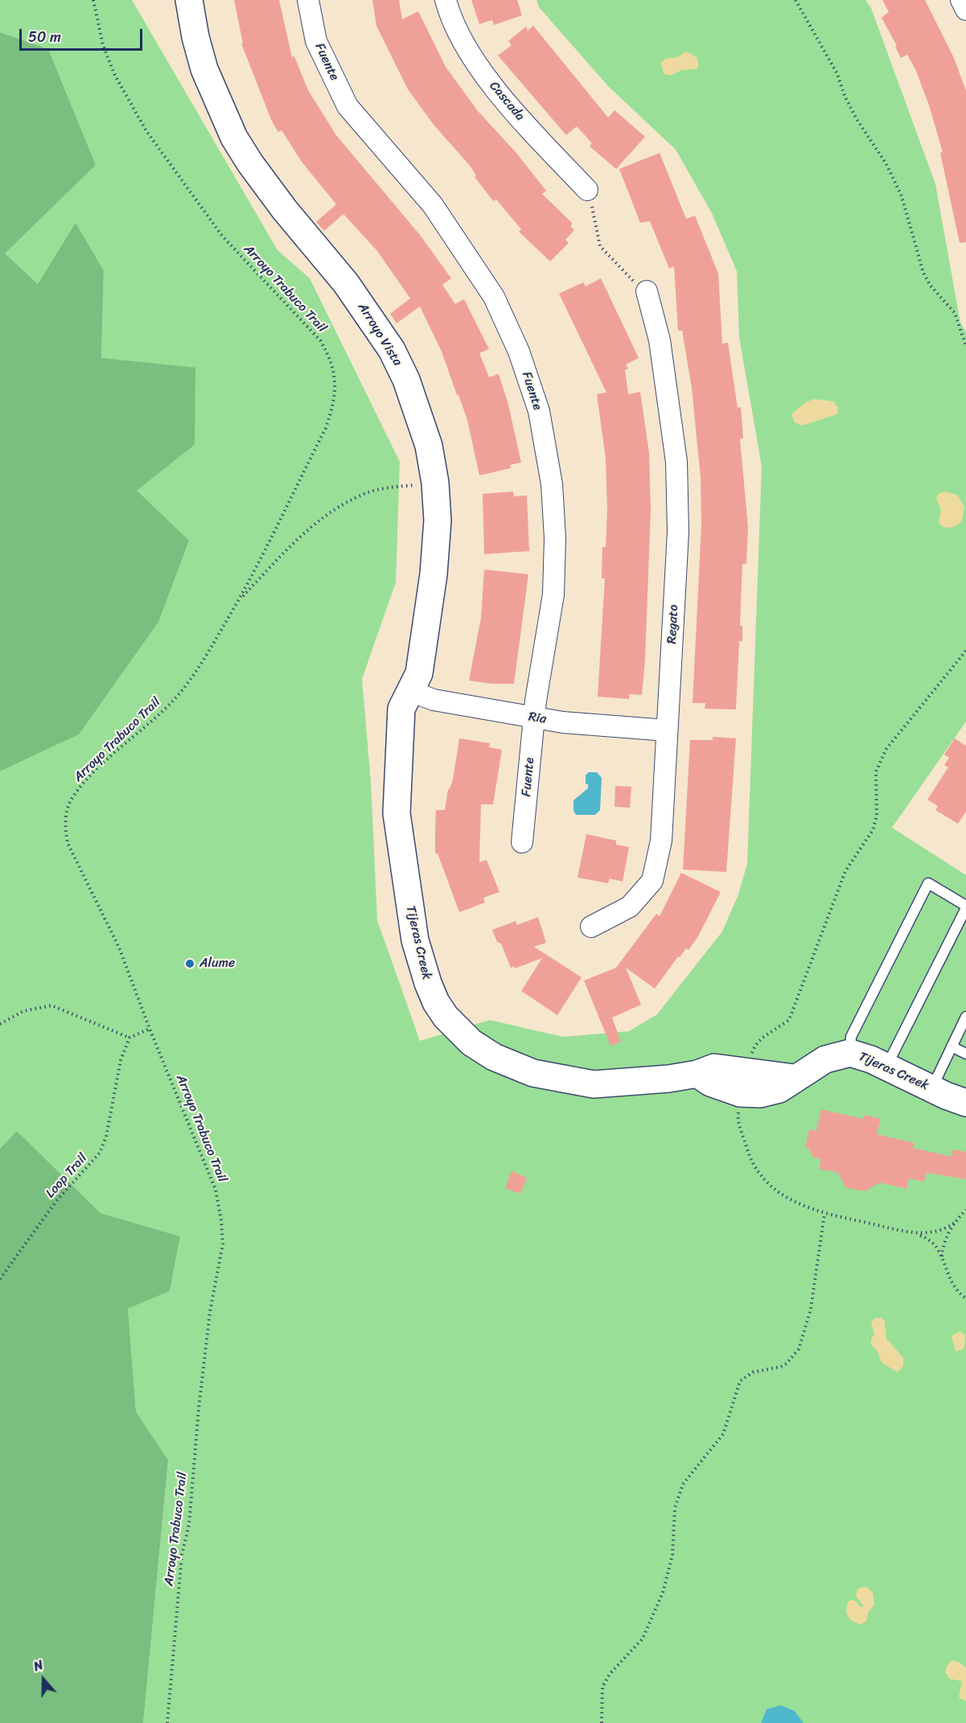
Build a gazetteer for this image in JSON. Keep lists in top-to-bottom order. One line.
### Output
{"streets":{"street":["Fuente","Cascada","Arroyo Vista","Regato","Ria","Tijeras Creek"],"path":["Arroyo Trabuco Trail","Loop Trail"]},"crossings":[["Fuente","Ria"],["Arroyo Vista","Ria"],["Arroyo Vista","Tijeras Creek"],["Regato","Ria"],["Ria","Tijeras Creek"]],"places":["Alume"],"scale_bar":"50 m","north":"top"}
